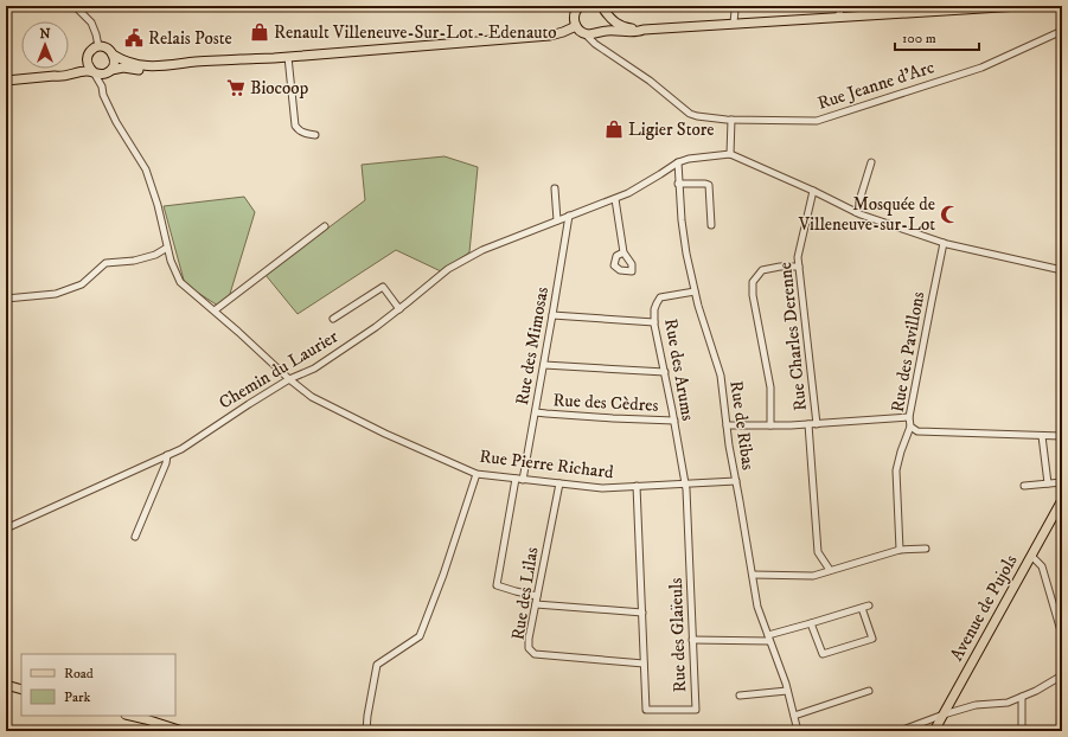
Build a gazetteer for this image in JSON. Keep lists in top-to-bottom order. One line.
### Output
{"streets":{"main road":["Avenue de Pujols"],"street":["Rue Jeanne d'Arc","Rue Charles Derenne","Rue des Mimosas","Rue des Pavillons","Chemin du Laurier","Rue des Arums","Rue des Cèdres","Rue de Ribas","Rue Pierre Richard","Rue des Lilas","Rue des Glaïeuls"]},"crossings":[["Rue des Mimosas","Chemin du Laurier"],["Rue des Mimosas","Rue des Cèdres"],["Rue des Mimosas","Rue Pierre Richard"],["Chemin du Laurier","Rue de Ribas"],["Chemin du Laurier","Rue Pierre Richard"],["Rue des Arums","Rue des Cèdres"],["Rue des Arums","Rue de Ribas"],["Rue des Arums","Rue Pierre Richard"],["Rue des Arums","Rue des Glaïeuls"],["Rue de Ribas","Rue Pierre Richard"],["Rue Pierre Richard","Rue des Lilas"],["Rue Pierre Richard","Rue des Glaïeuls"],["Rue des Lilas","Rue des Glaïeuls"]],"places":{"shop":["Renault Villeneuve-Sur-Lot - Edenauto","Ligier Store"],"public building":["Relais Poste"],"supermarket":["Biocoop"],"mosque":["Mosquée de Villeneuve-sur-Lot"]},"legend":["Road","Park"],"scale_bar":"100 m","north":"top"}
